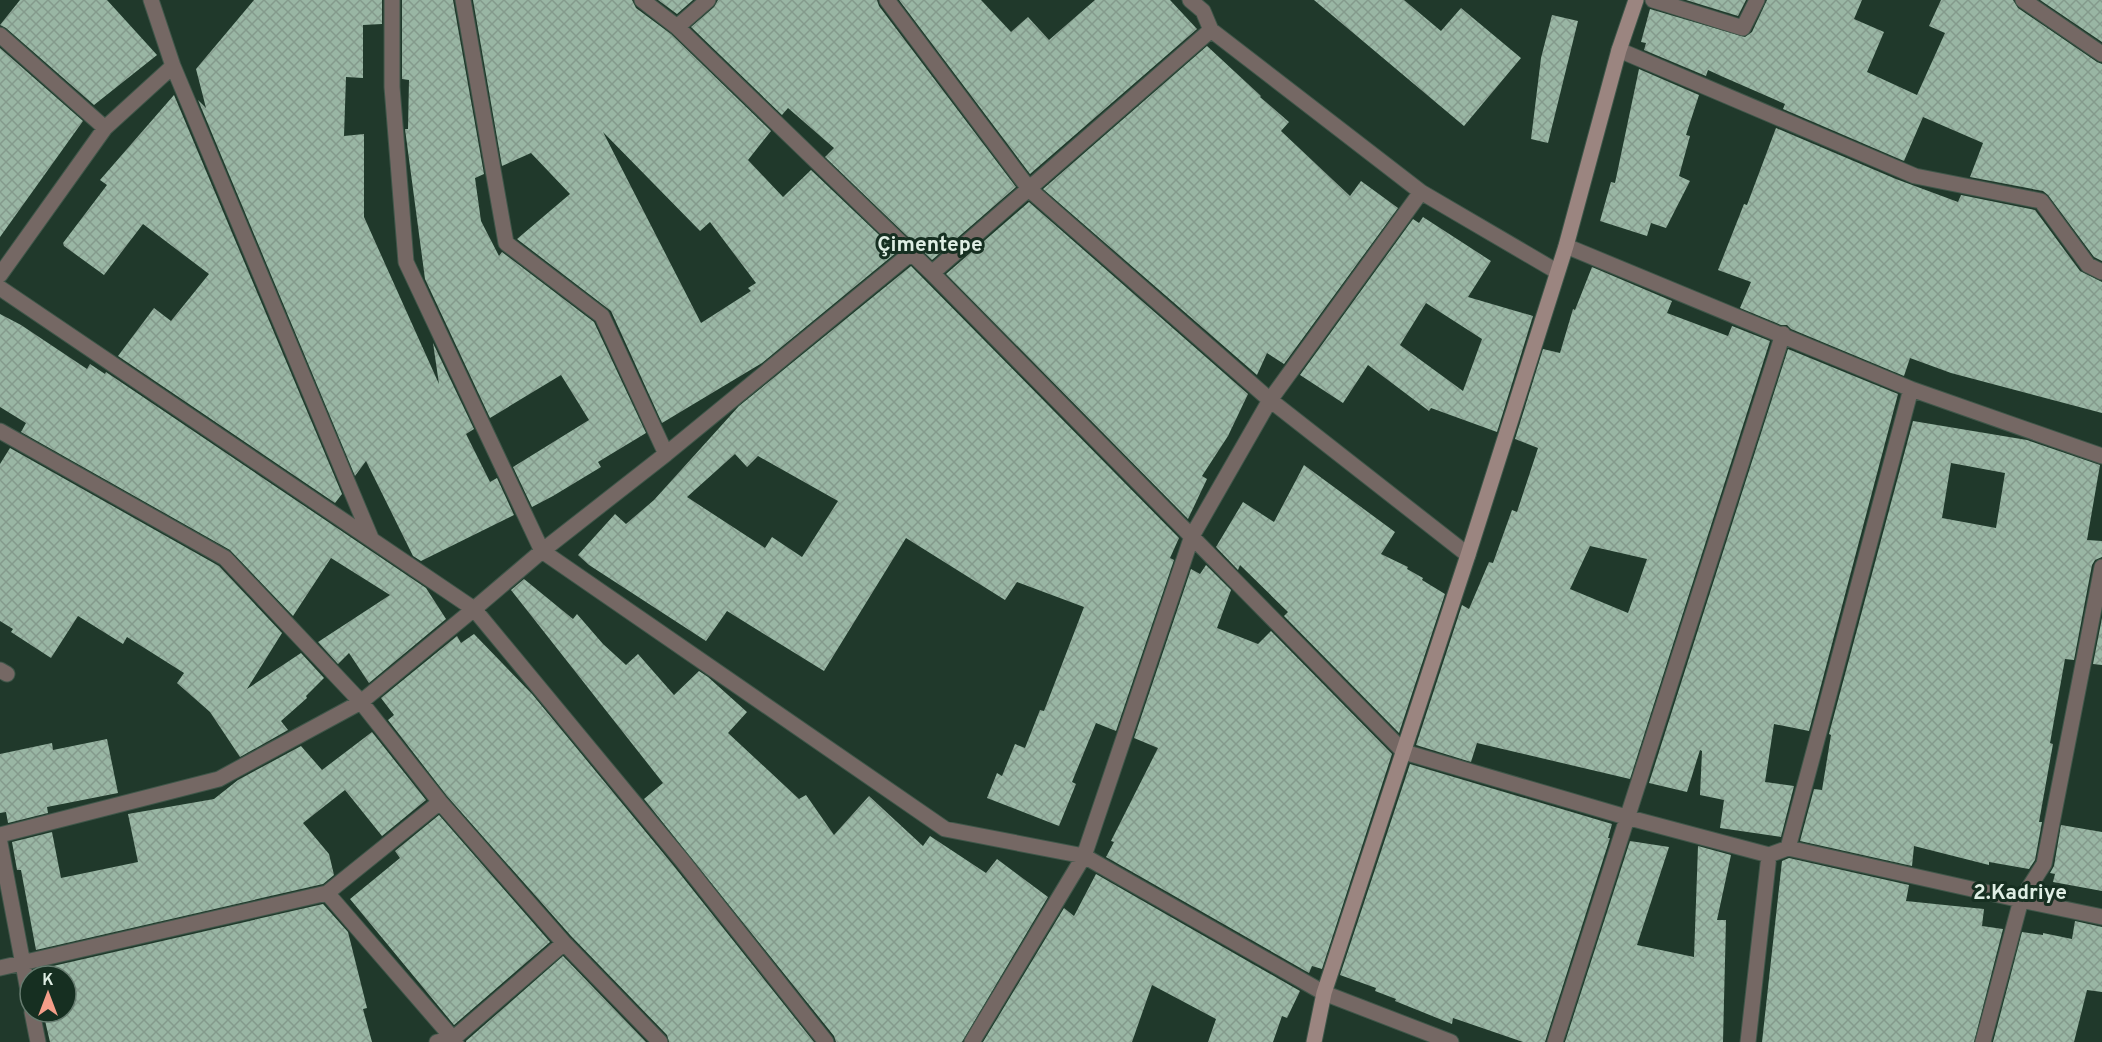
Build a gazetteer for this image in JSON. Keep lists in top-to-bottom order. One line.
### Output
{"districts":["Çimentepe","2.Kadriye"],"north":"top"}
